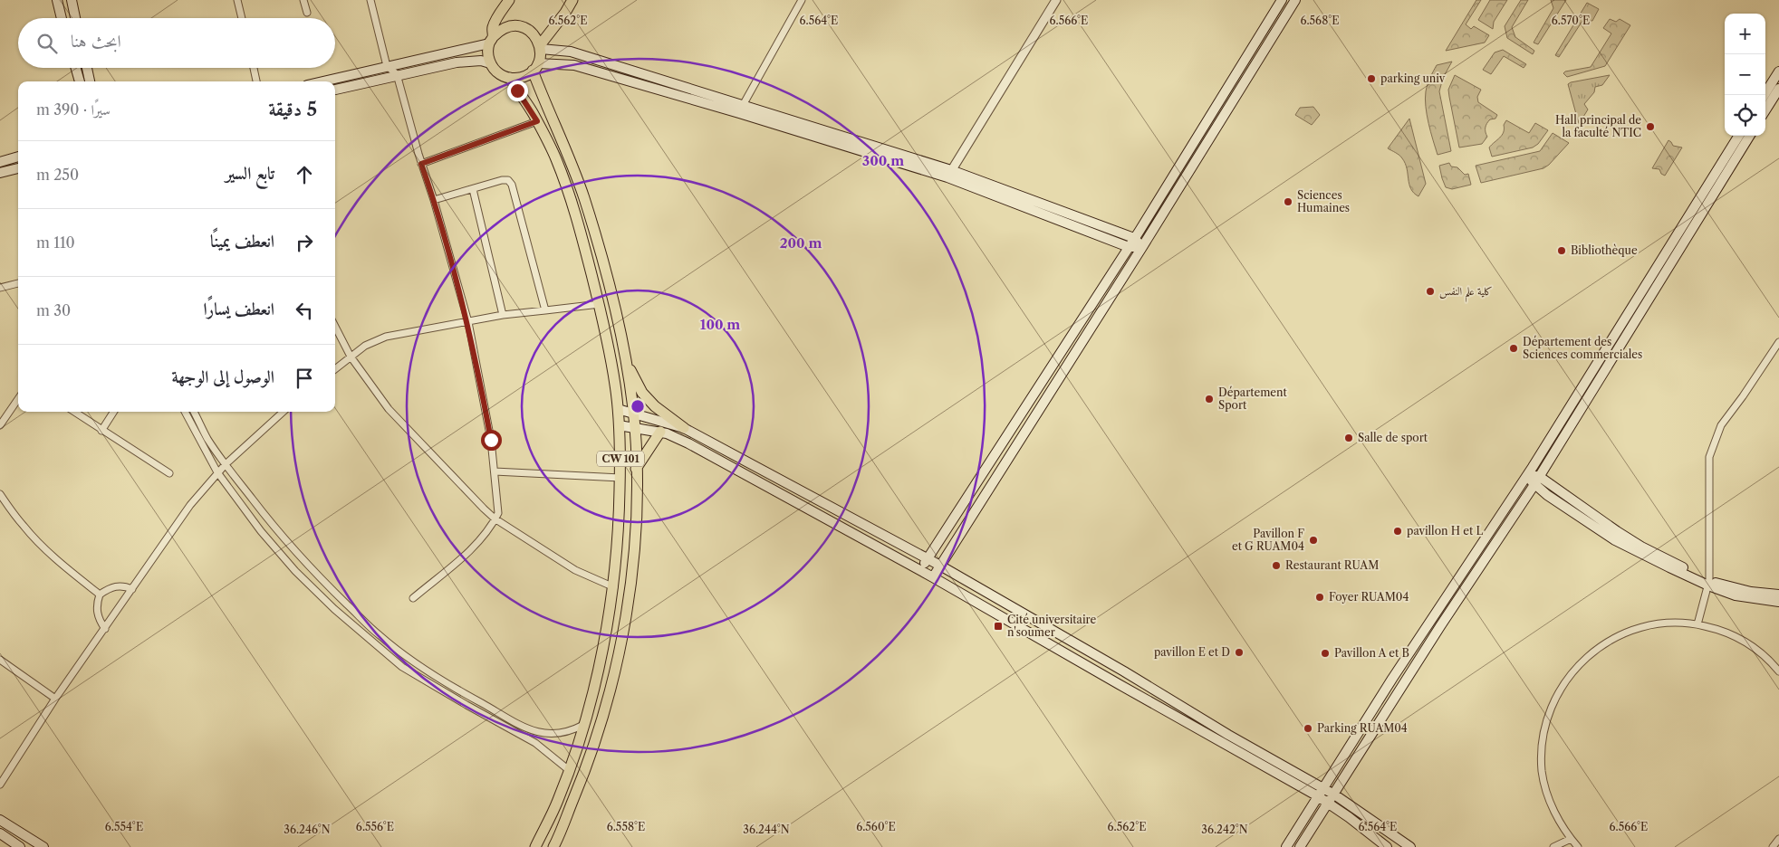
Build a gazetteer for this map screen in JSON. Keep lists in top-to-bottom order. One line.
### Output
{"streets":{"main road":["CW 101"]},"places":{"other":["parking univ","Hall principal de la faculté NTIC","Sciences Humaines","Bibliothèque","كلية علم النفس","Département des Sciences commerciales","Département Sport","Salle de sport","pavillon H et L","Pavillon F et G RUAM04","Restaurant RUAM","Foyer RUAM04","pavillon E et D","Pavillon A et B","Parking RUAM04"],"transit":["Cité universitaire n'soumer"]},"page":{"map_buttons":["+","−"],"search":"ابحث هنا","heading":["5 دقيقة","سيرًا · 390 m"],"list":[["تابع السير","250 m"],["انعطف يمينًا","110 m"],["انعطف يسارًا","30 m"],"الوصول إلى الوجهة"]},"coordinates":["6.562°E","6.564°E","6.566°E","6.568°E","6.570°E","6.554°E","6.556°E","6.558°E","6.560°E","36.246°N","36.244°N","36.242°N"],"rings":["300 m","200 m","100 m"]}
